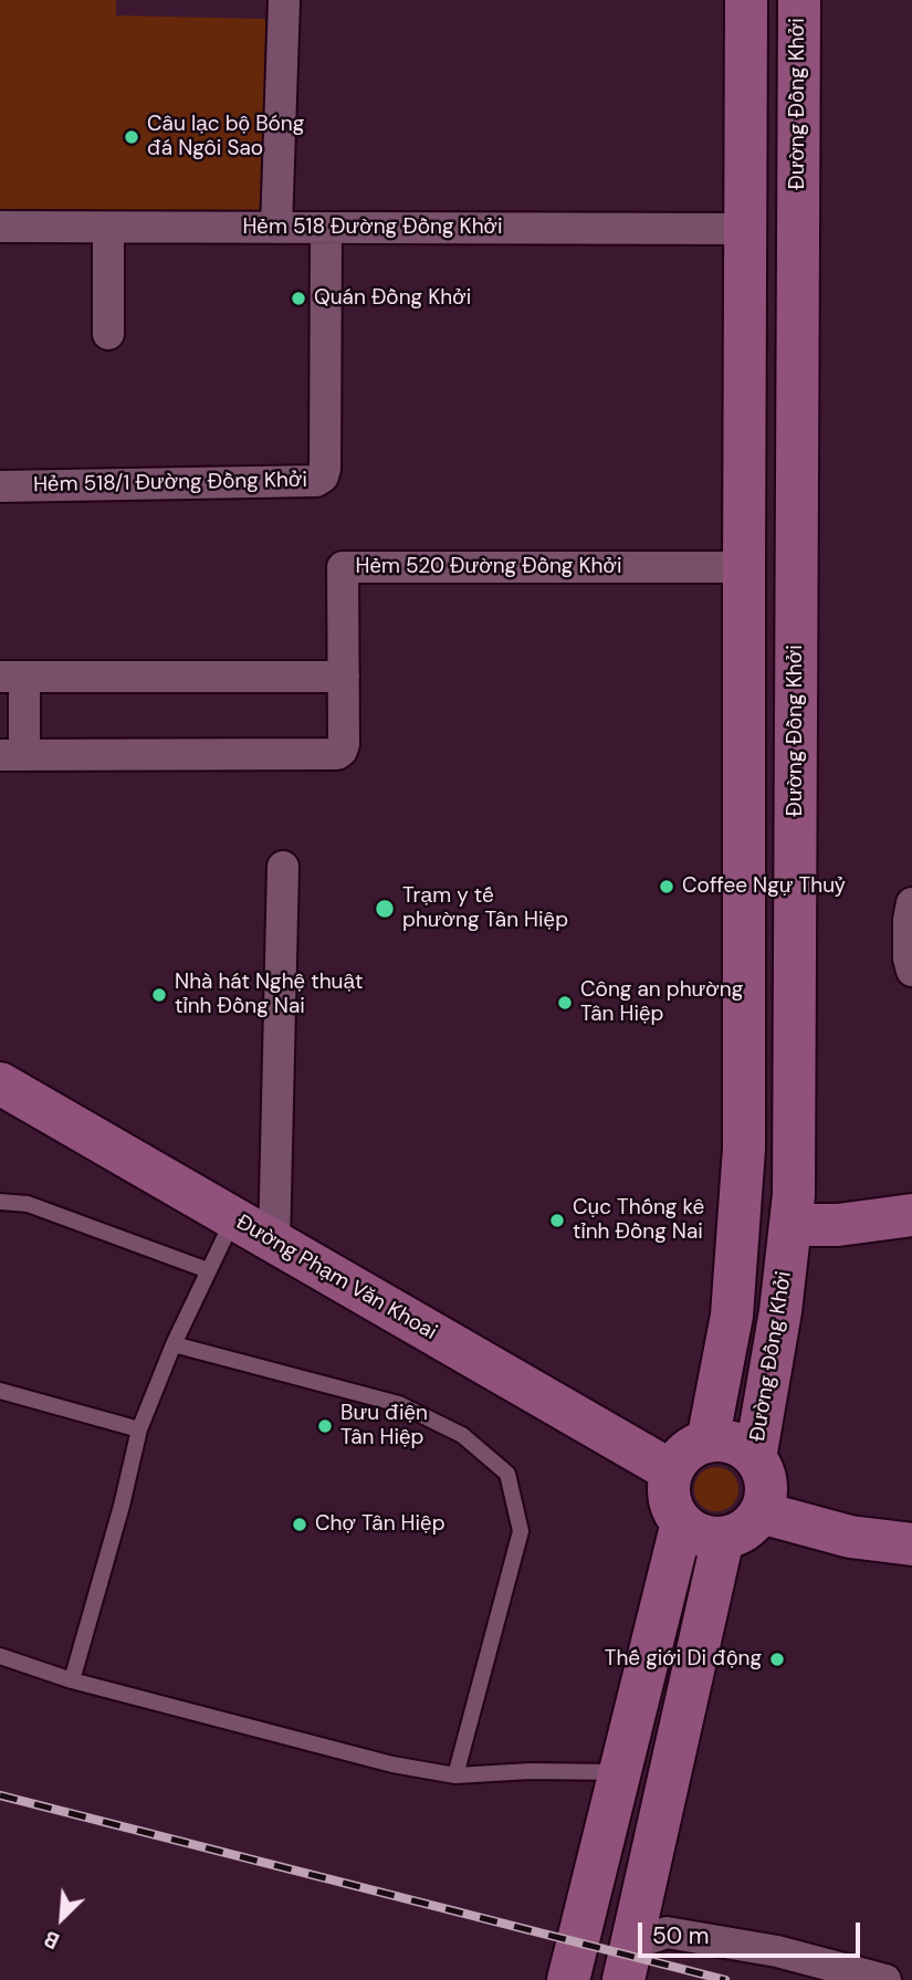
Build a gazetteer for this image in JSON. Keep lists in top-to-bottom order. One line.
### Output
{"streets":{"main road":["Đường Đồng Khởi","Đường Phạm Văn Khoai"],"street":["Hẻm 518 Đường Đồng Khởi","Hẻm 518/1 Đường Đồng Khởi","Hẻm 520 Đường Đồng Khởi"]},"crossings":[["Đường Đồng Khởi","Đường Phạm Văn Khoai"],["Hẻm 518 Đường Đồng Khởi","Hẻm 518/1 Đường Đồng Khởi"]],"places":["Câu lạc bộ Bóng đá Ngôi Sao","Quán Đồng Khởi","Coffee Ngự Thuỷ","Trạm y tế phường Tân Hiệp","Nhà hát Nghệ thuật tỉnh Đồng Nai","Công an phường Tân Hiệp","Cục Thống kê tỉnh Đồng Nai","Bưu điện Tân Hiệp","Chợ Tân Hiệp","Thế giới Di động"],"scale_bar":"50 m","north":"bottom left"}
